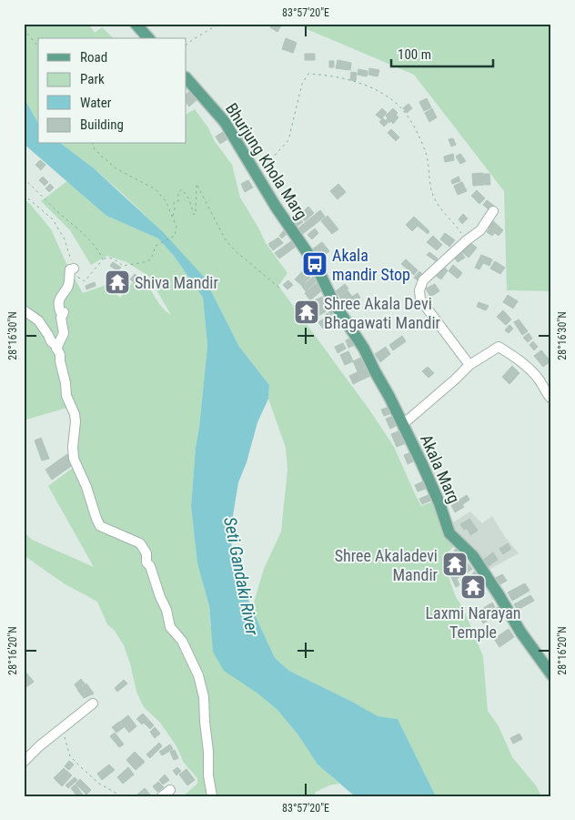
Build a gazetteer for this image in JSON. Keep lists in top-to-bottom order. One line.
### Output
{"streets":{"main road":["Bhurjung Khola Marg","Akala Marg"]},"crossings":[["Bhurjung Khola Marg","Akala Marg"]],"water":["Seti Gandaki River"],"places":{"bus stop":["Akala mandir Stop"],"temple":["Shiva Mandir","Shree Akala Devi Bhagawati Mandir","Shree Akaladevi Mandir","Laxmi Narayan Temple"]},"legend":["Road","Park","Water","Building"],"scale_bar":"100 m","coordinates":["83°57'20\"E","28°16'30\"N","28°16'20\"N"]}
